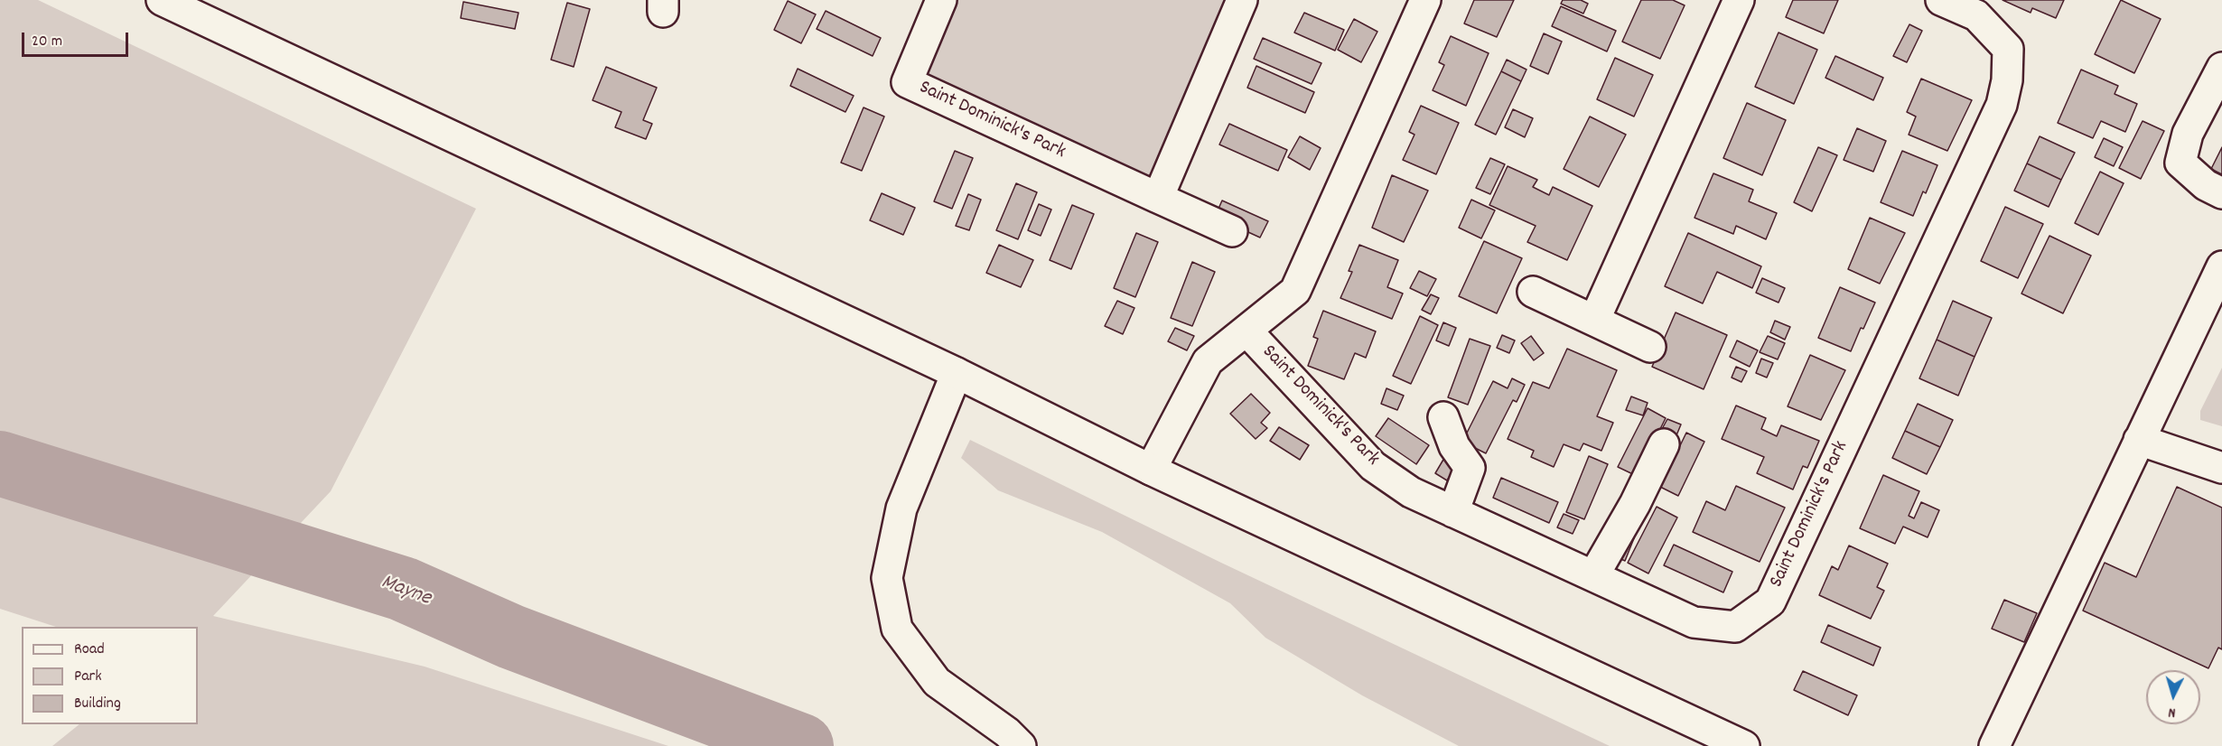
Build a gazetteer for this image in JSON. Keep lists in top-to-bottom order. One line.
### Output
{"streets":{"street":["Saint Dominick's Park"]},"water":["Mayne"],"legend":["Road","Park","Building"],"scale_bar":"20 m","north":"bottom"}
